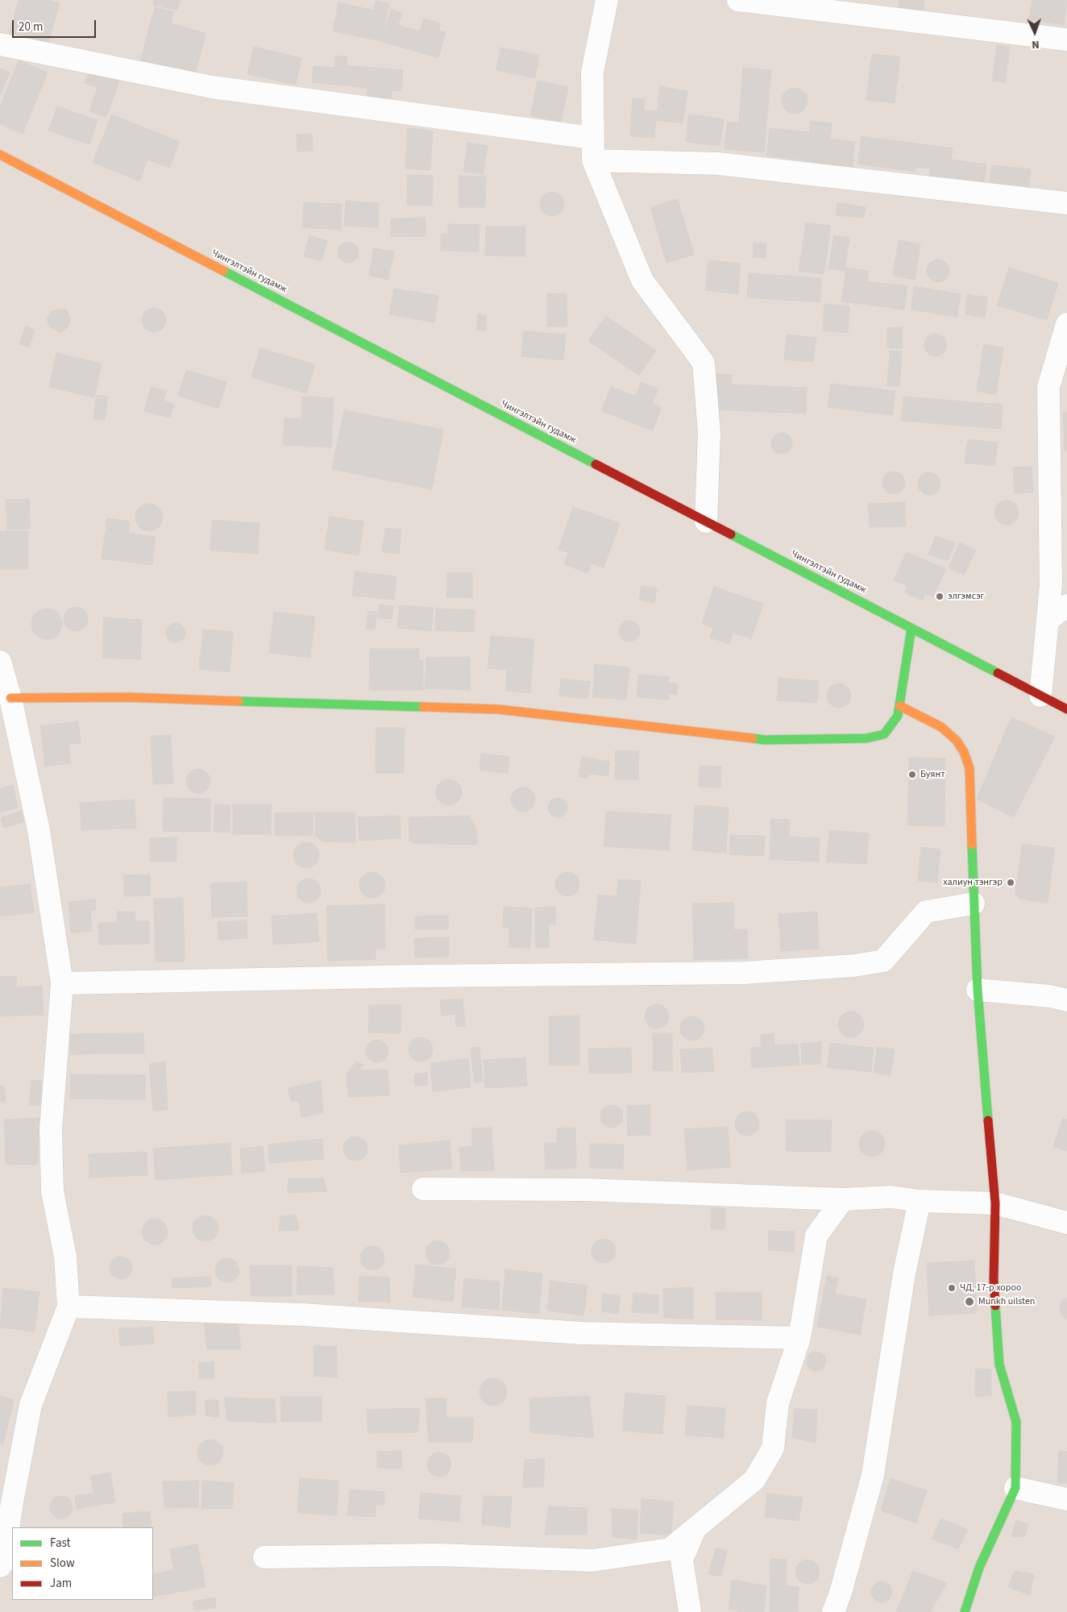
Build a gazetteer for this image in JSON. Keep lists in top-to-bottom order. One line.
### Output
{"streets":{"street":["Чингэлтэйн гудамж"]},"places":["элгэмсэг","Буянт","халиун тэнгэр","ЧД, 17-р хороо","Munkh uilsten"],"legend":["Fast","Slow","Jam"],"scale_bar":"20 m","north":"bottom"}
